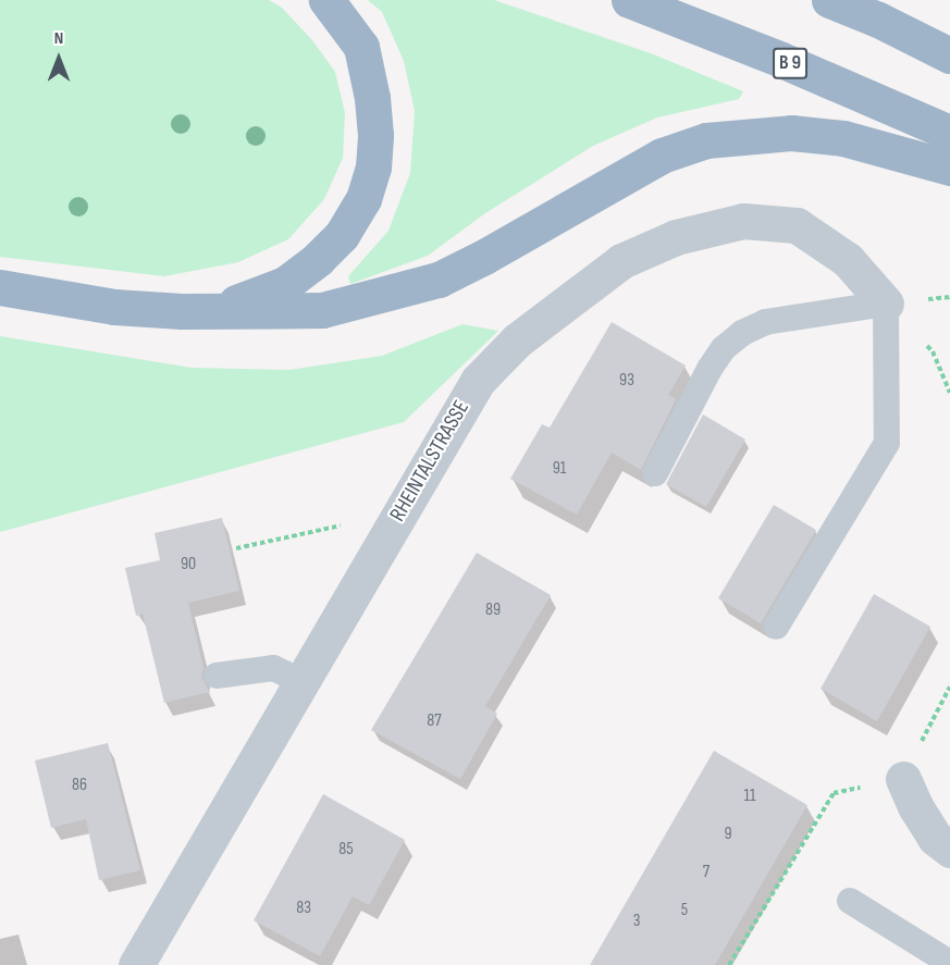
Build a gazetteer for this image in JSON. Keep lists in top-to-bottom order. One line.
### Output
{"streets":{"highway":["B 9"],"street":["RHEINTALSTRASSE"]},"house_numbers":["93","91","90","89","87","86","11","9","85","7","83","5","3"],"north":"top"}
